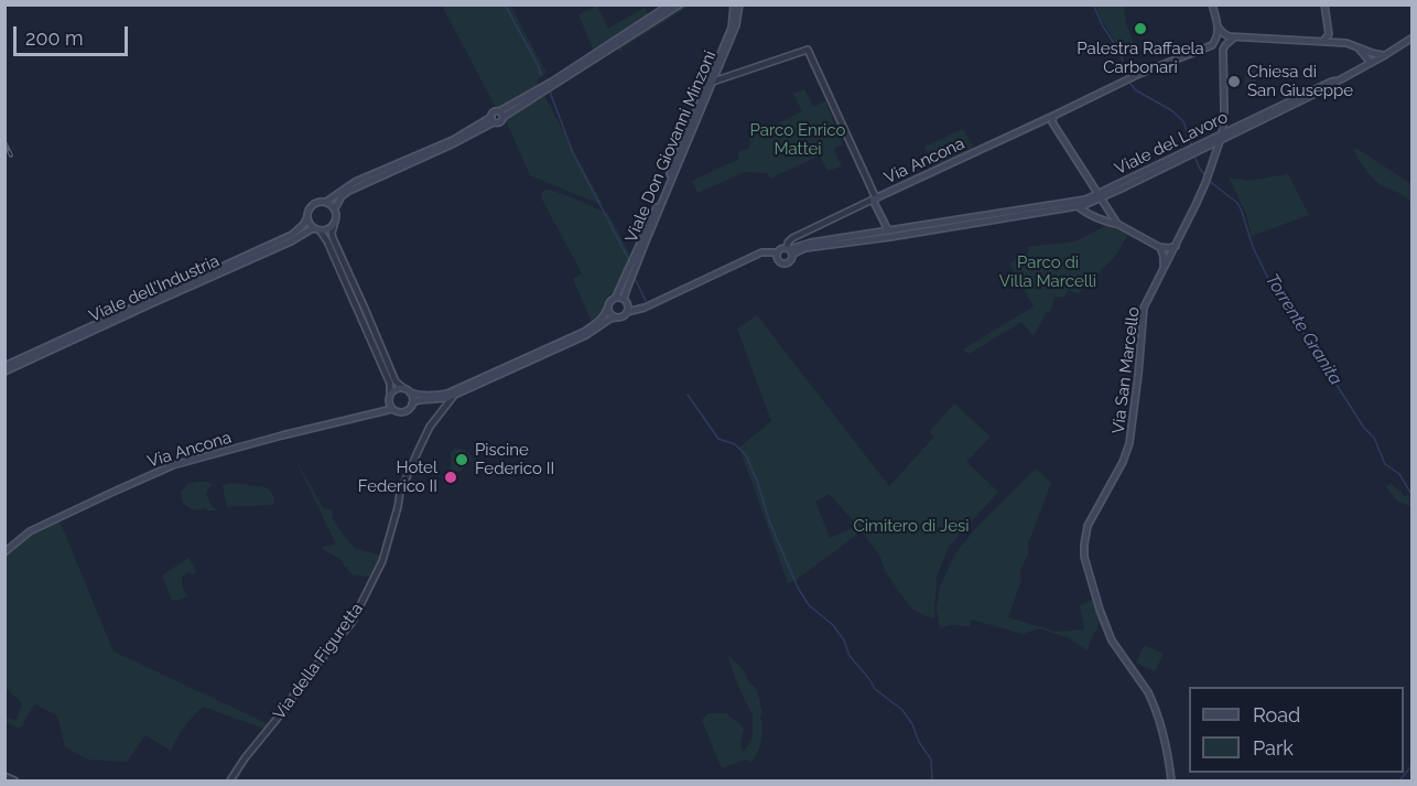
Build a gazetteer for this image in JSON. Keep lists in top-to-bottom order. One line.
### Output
{"streets":{"main road":["Viale del Lavoro","Viale Don Giovanni Minzoni","Via Ancona","Viale dell'Industria","Via San Marcello"],"street":["Via della Figuretta"]},"crossings":[["Viale del Lavoro","Via Ancona"],["Viale del Lavoro","Via San Marcello"],["Viale Don Giovanni Minzoni","Via Ancona"],["Via Ancona","Via della Figuretta"]],"water":["Torrente Granita"],"parks":["Parco Enrico Mattei","Parco di Villa Marcelli","Cimitero di Jesi"],"places":["Palestra Raffaela Carbonari","Chiesa di San Giuseppe","Piscine Federico II","Hotel Federico II"],"legend":["Road","Park"],"scale_bar":"200 m"}
